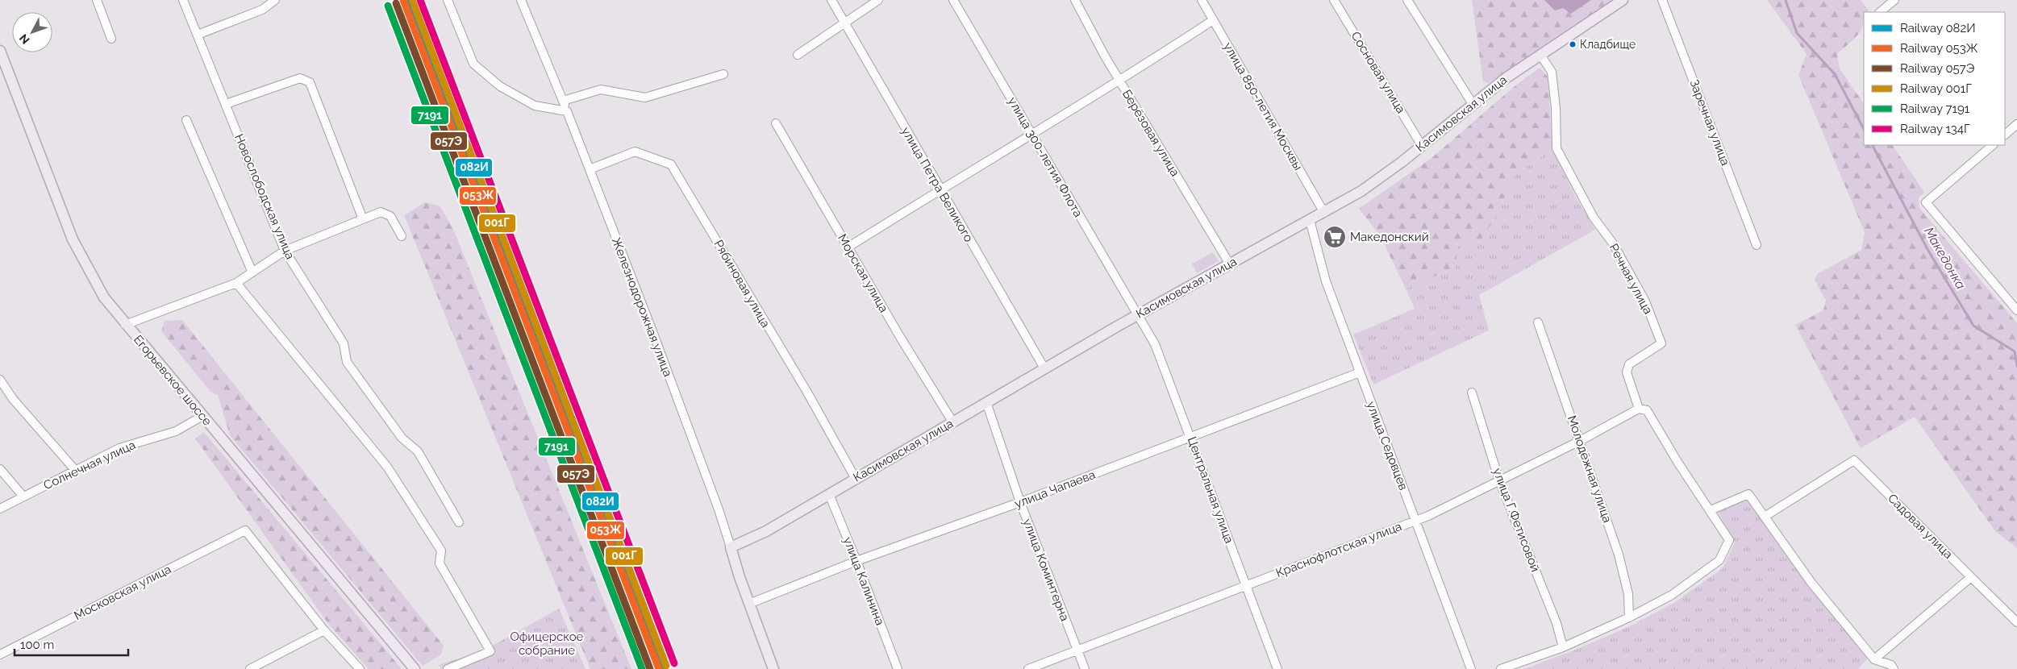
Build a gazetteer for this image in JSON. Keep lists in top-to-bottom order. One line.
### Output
{"streets":{"main road":["Касимовская улица","Железнодорожная улица","Егорьевское шоссе"],"street":["Сосновая улица","улица 850-летия Москвы","Заречная улица","Берёзовая улица","улица 300-летия Флота","улица Петра Великого","Новослободская улица","Морская улица","Речная улица","Рябиновая улица","улица Седовцев","Солнечная улица","Молодёжная улица","улица Чапаева","Центральная улица","улица Г.Фетисовой","Садовая улица","Краснофлотская улица","улица Коминтерна","улица Калинина","Московская улица"]},"crossings":[["Сосновая улица","Касимовская улица"],["улица 850-летия Москвы","Касимовская улица"],["Касимовская улица","Берёзовая улица"],["Касимовская улица","улица 300-летия Флота"],["Касимовская улица","улица Петра Великого"],["Касимовская улица","Морская улица"],["Касимовская улица","Речная улица"],["Касимовская улица","Рябиновая улица"],["Касимовская улица","Железнодорожная улица"],["Касимовская улица","улица Седовцев"],["Касимовская улица","Центральная улица"],["Касимовская улица","улица Коминтерна"],["Касимовская улица","улица Калинина"],["улица 300-летия Флота","Центральная улица"],["Речная улица","Краснофлотская улица"],["Рябиновая улица","Железнодорожная улица"],["Железнодорожная улица","улица Чапаева"],["Егорьевское шоссе","Солнечная улица"],["улица Седовцев","улица Чапаева"],["улица Седовцев","Краснофлотская улица"],["Молодёжная улица","Краснофлотская улица"],["улица Чапаева","Центральная улица"],["улица Чапаева","улица Коминтерна"],["улица Чапаева","улица Калинина"],["Центральная улица","Краснофлотская улица"],["улица Г.Фетисовой","Краснофлотская улица"],["Краснофлотская улица","улица Коминтерна"]],"water":["Македонка"],"parks":["Офицерское собрание"],"places":{"other":["Кладбище"],"supermarket":["Македонский"]},"lines":["rail line 082И","rail line 053Ж","rail line 001Г","rail line 134Г","rail line 057Э","rail line 7191"],"legend":["Railway 082И","Railway 053Ж","Railway 057Э","Railway 001Г","Railway 7191","Railway 134Г"],"scale_bar":"100 m","north":"bottom left"}
